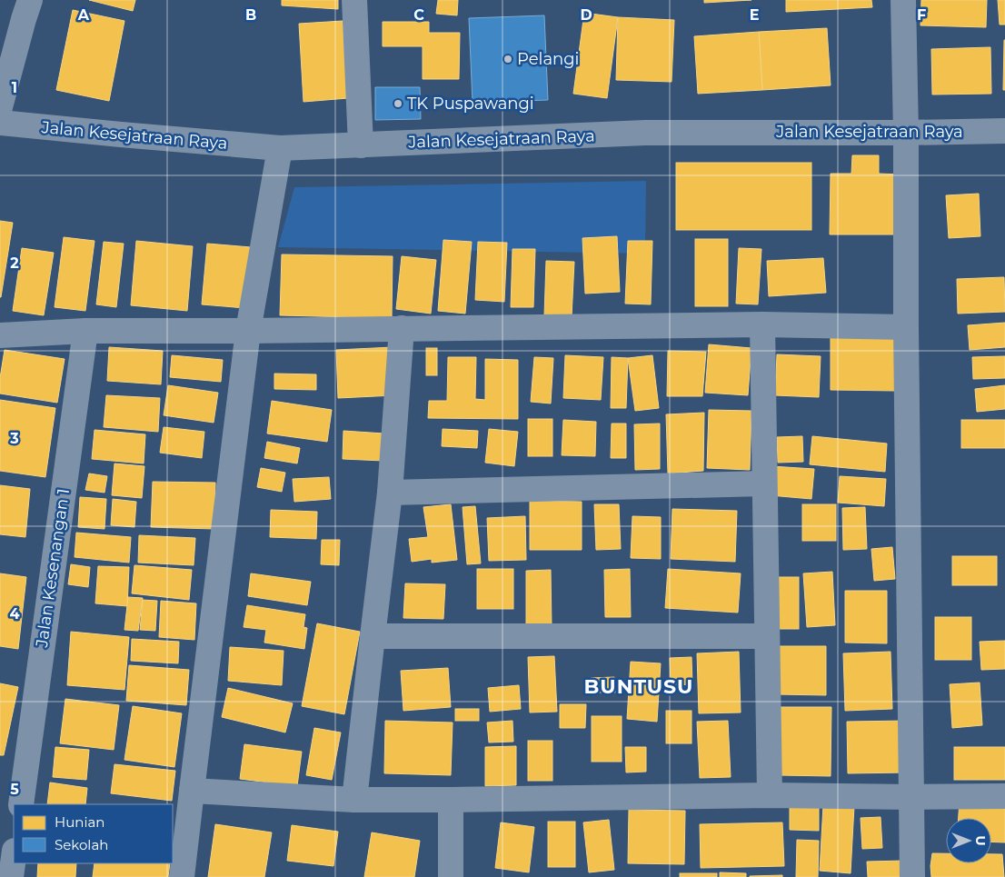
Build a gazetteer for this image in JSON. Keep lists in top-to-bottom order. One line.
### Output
{"streets":{"street":["Jalan Kesejatraan Raya","Jalan Kesenangan 1"]},"districts":["BUNTUSU"],"places":["Pelangi","TK Puspawangi"],"legend":["Hunian","Sekolah"],"north":"right","grid":{"columns":["A","B","C","D","E","F"],"rows":["1","2","3","4","5"]}}
